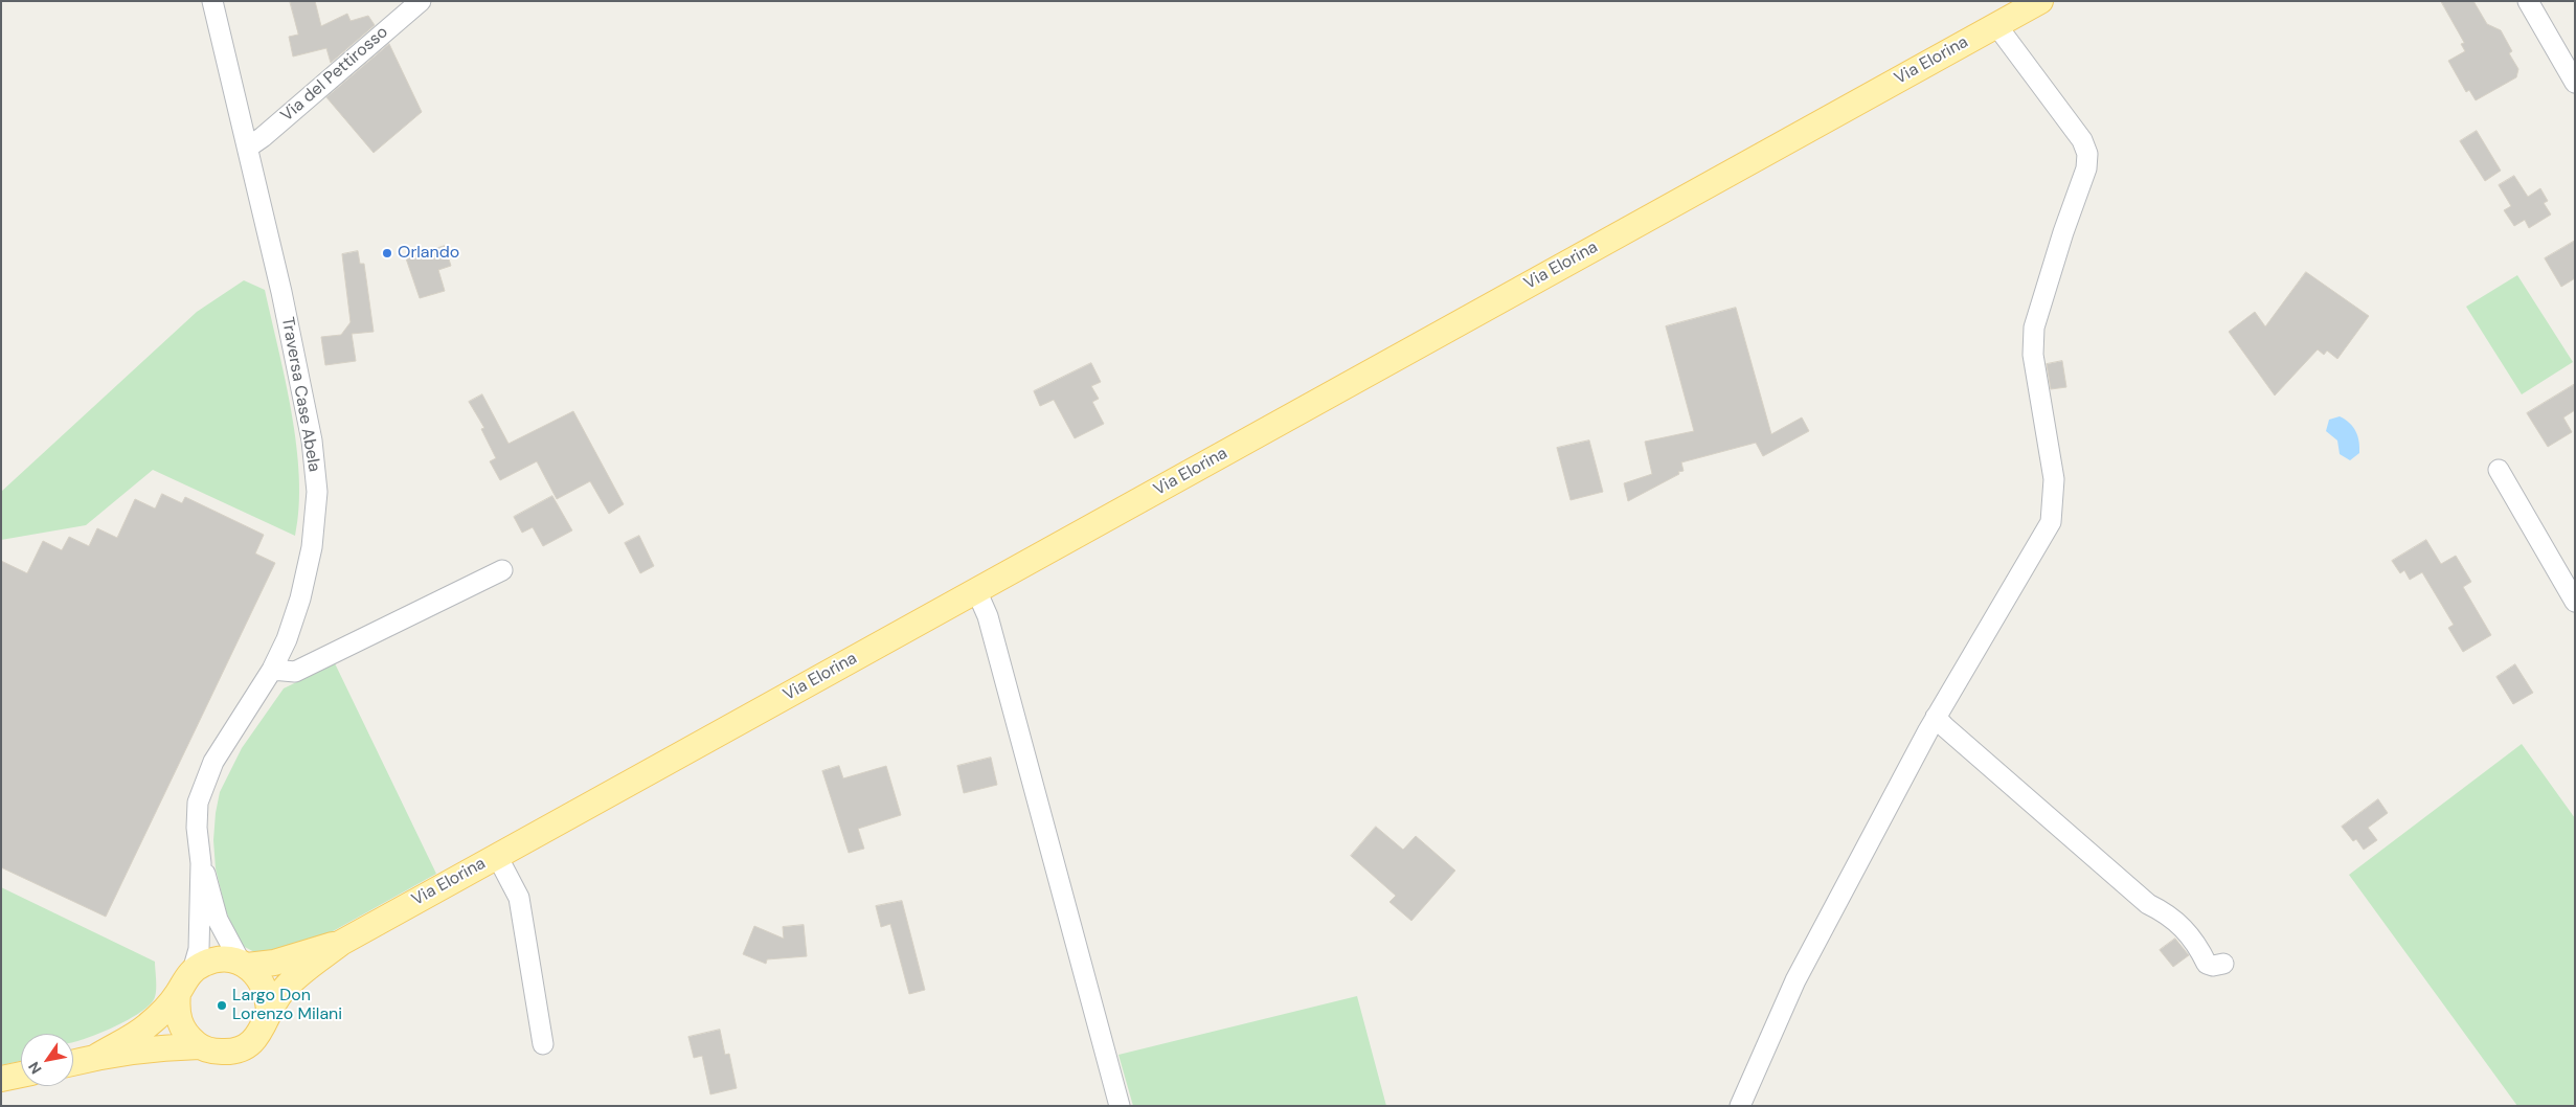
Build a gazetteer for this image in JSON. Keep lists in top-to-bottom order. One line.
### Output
{"streets":{"main road":["Via Elorina"],"street":["Via del Pettirosso","Traversa Case Abela"]},"crossings":[["Via del Pettirosso","Traversa Case Abela"]],"places":["Orlando","Largo Don Lorenzo Milani"],"north":"bottom left"}
